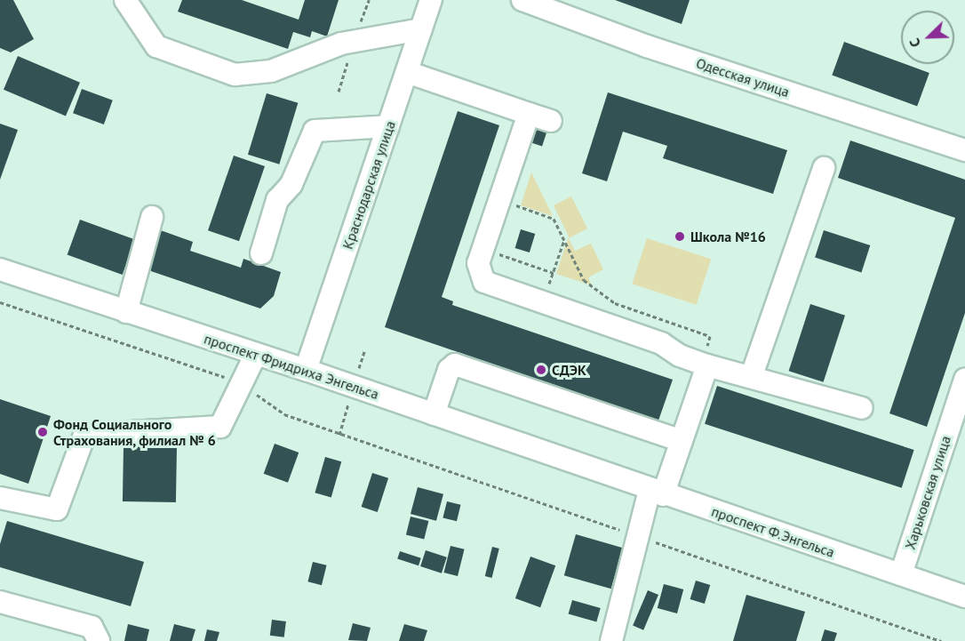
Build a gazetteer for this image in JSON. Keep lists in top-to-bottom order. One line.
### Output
{"streets":{"street":["Одесская улица","Краснодарская улица","проспект Фридриха Энгельса","Харьковская улица","проспект Ф.Энгельса"]},"crossings":[["Краснодарская улица","проспект Фридриха Энгельса"],["проспект Фридриха Энгельса","проспект Ф.Энгельса"],["Харьковская улица","проспект Ф.Энгельса"]],"places":["Школа №16","СДЭК","Фонд Социального Страхования, филиал № 6"],"north":"bottom left"}
